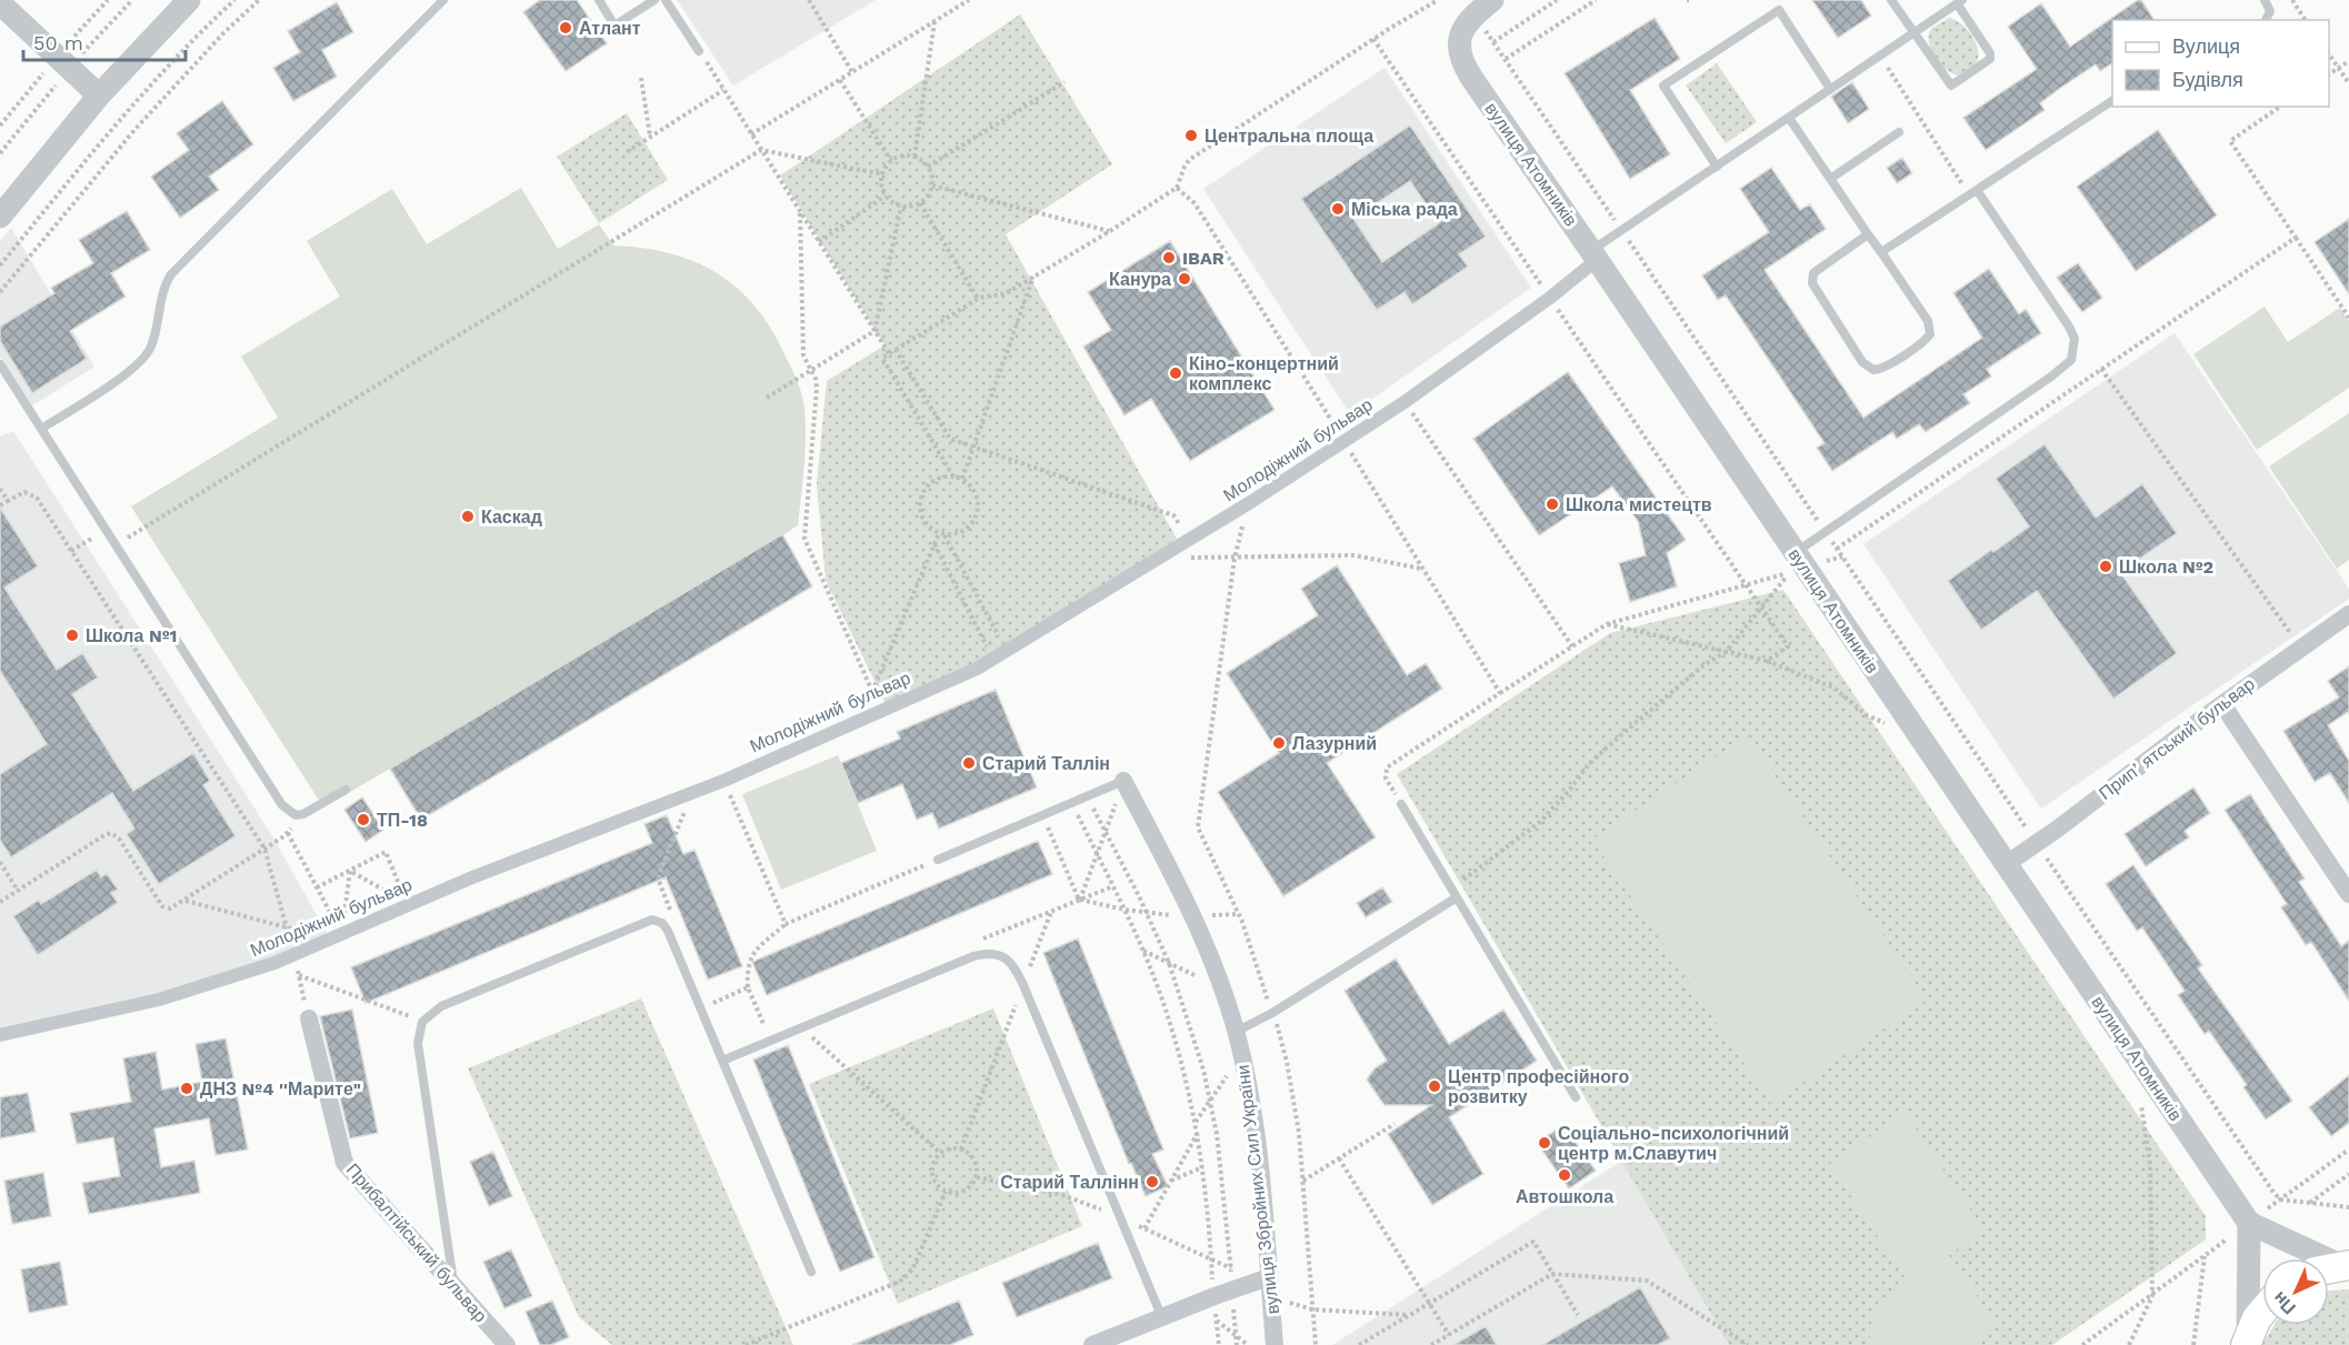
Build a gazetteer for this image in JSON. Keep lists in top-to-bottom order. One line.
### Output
{"streets":{"street":["вулиця Атомників","Молодіжний бульвар","Припʼятський бульвар","вулиця Збройних Сил України","Прибалтійський бульвар"]},"crossings":[["вулиця Атомників","Молодіжний бульвар"],["вулиця Атомників","Припʼятський бульвар"]],"places":["Атлант","Центральна площа","Міська рада","IBAR","Канура","Кіно-концертний комплекс","Школа мистецтв","Каскад","Школа №2","Школа №1","Лазурний","Старий Таллін","ТП-18","Центр професійного розвитку","ДНЗ №4 ''Марите\"","Соціально-психологічний центр м.Славутич","Автошкола","Старий Таллінн"],"legend":["Вулиця","Будівля"],"scale_bar":"50 m","north":"bottom left"}
